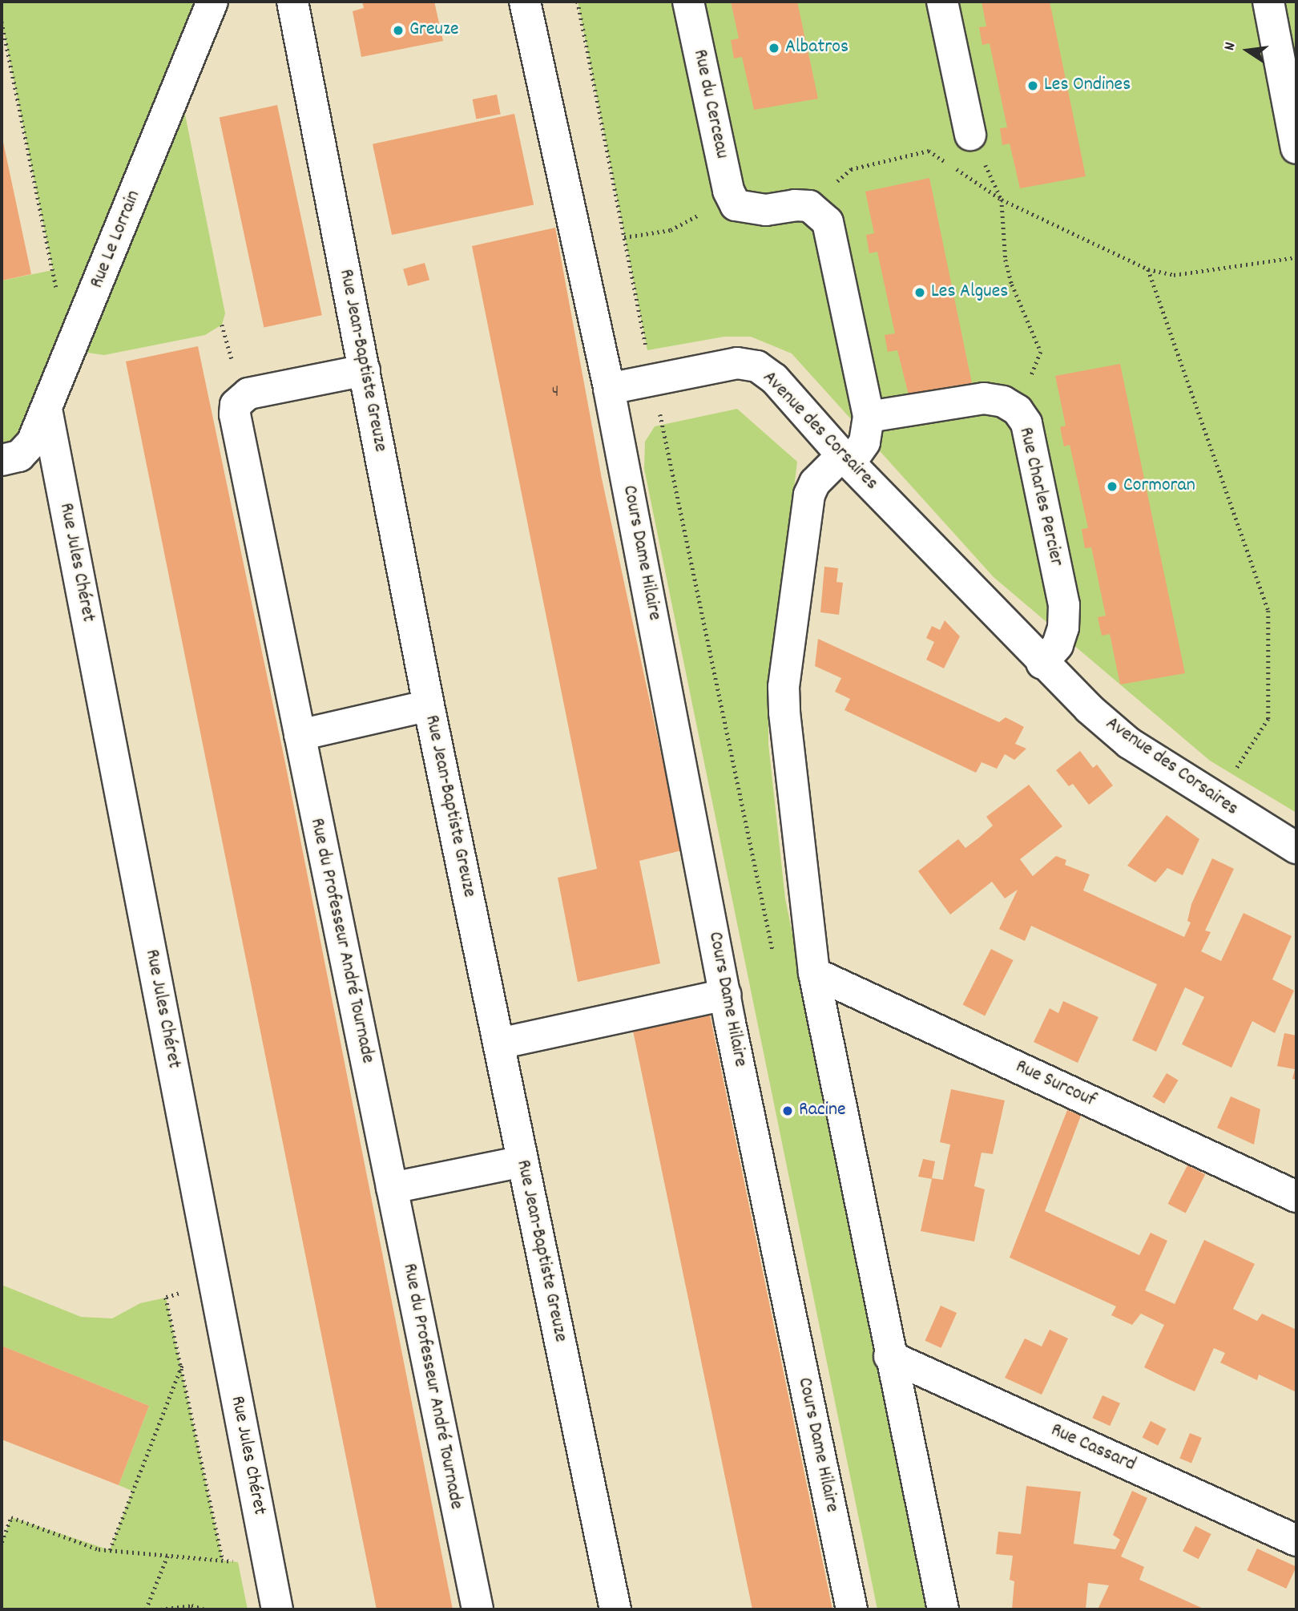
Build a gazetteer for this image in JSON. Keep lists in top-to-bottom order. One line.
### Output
{"streets":{"street":["Rue du Cerceau","Rue Le Lorrain","Rue Jean-Baptiste Greuze","Avenue des Corsaires","Rue Charles Percier","Cours Dame Hilaire","Rue Jules Chéret","Rue du Professeur André Tournade","Rue Surcouf","Rue Cassard"]},"crossings":[["Rue Le Lorrain","Rue Jules Chéret"],["Rue Jean-Baptiste Greuze","Rue du Professeur André Tournade"],["Avenue des Corsaires","Rue Charles Percier"],["Avenue des Corsaires","Cours Dame Hilaire"]],"places":["Greuze","Albatros","Les Ondines","Les Algues","Cormoran","Racine"],"house_numbers":["4"],"north":"left"}
